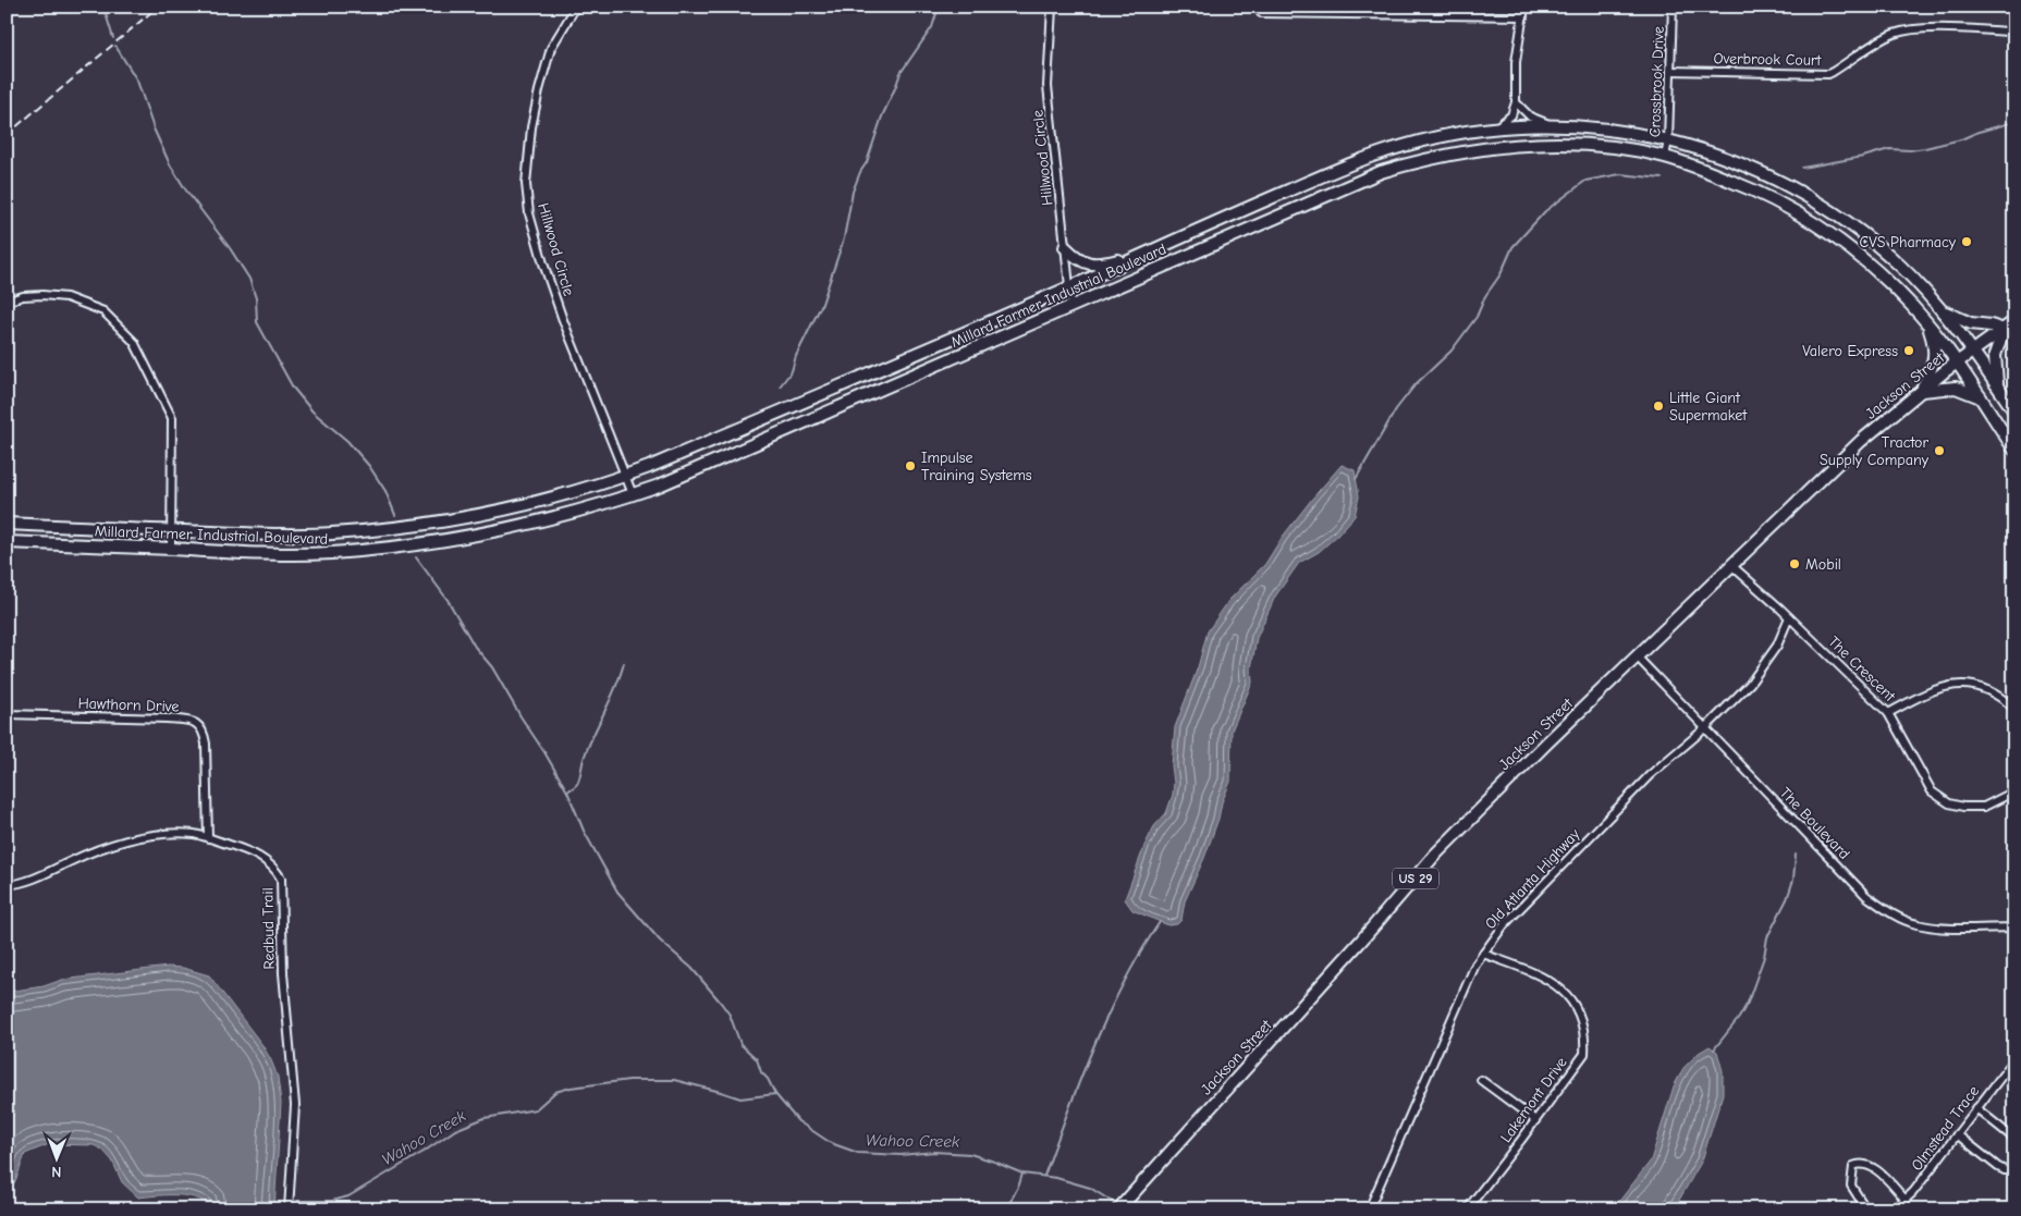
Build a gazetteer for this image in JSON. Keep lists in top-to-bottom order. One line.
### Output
{"streets":{"main road":["Millard Farmer Industrial Boulevard","Jackson Street","US 29"],"street":["Overbrook Court","Crossbrook Drive","Hillwood Circle","The Crescent","Hawthorn Drive","The Boulevard","Old Atlanta Highway","Redbud Trail","Lakemont Drive","Olmstead Trace"]},"crossings":[["Overbrook Court","Crossbrook Drive"],["Crossbrook Drive","Millard Farmer Industrial Boulevard"],["Hillwood Circle","Millard Farmer Industrial Boulevard"],["Millard Farmer Industrial Boulevard","Jackson Street"],["Jackson Street","The Crescent"],["Jackson Street","The Boulevard"],["The Crescent","Old Atlanta Highway"],["Hawthorn Drive","Redbud Trail"],["The Boulevard","Old Atlanta Highway"],["Old Atlanta Highway","Lakemont Drive"]],"water":["Wahoo Creek"],"places":["CVS Pharmacy","Valero Express","Little Giant Supermaket","Tractor Supply Company","Impulse Training Systems","Mobil"],"north":"bottom"}
